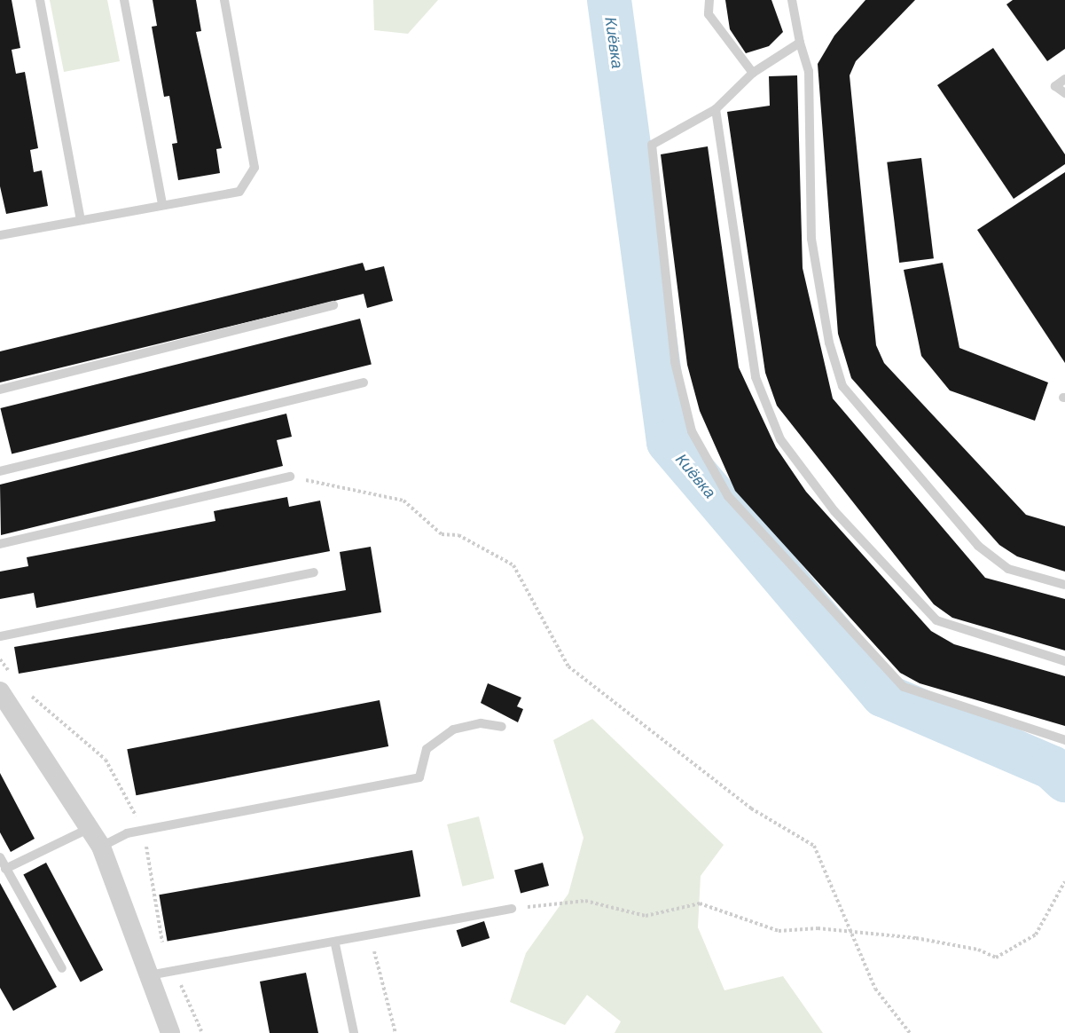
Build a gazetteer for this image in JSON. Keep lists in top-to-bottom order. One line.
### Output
{"water":["Киёвка"]}
